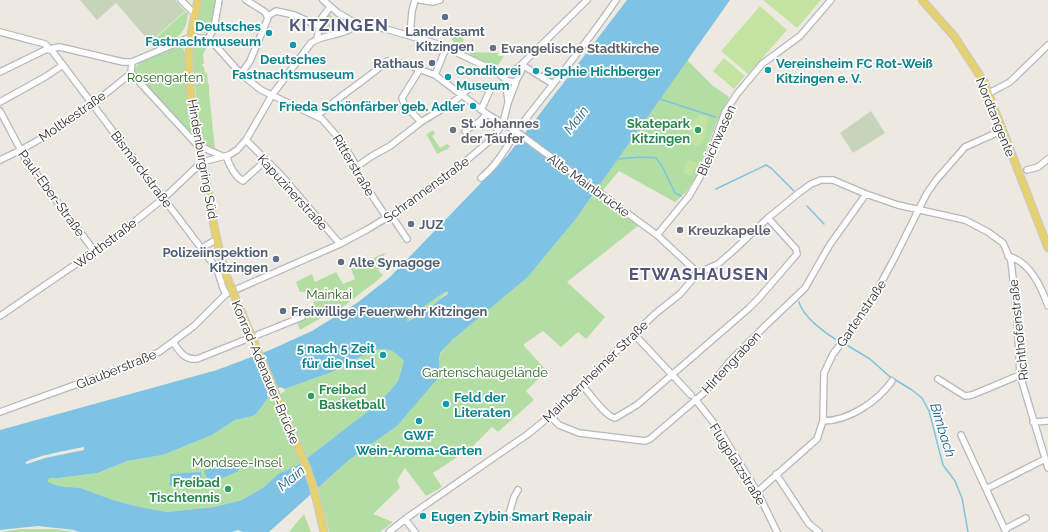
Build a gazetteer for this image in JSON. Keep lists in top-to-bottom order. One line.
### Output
{"streets":{"main road":["Nordtangente","Hindenburgring Süd","Konrad-Adenauer-Brücke"],"street":["Moltkestraße","Bleichwasen","Ritterstraße","Bismarckstraße","Alte Mainbrücke","Schrannenstraße","Kapuzinerstraße","Paul-Eber-Straße","Wörthstraße","Gartenstraße","Richthofenstraße","Hirtengraben","Glauberstraße","Mainbernheimer Straße","Flugplatzstraße"]},"crossings":[["Moltkestraße","Bismarckstraße"],["Moltkestraße","Paul-Eber-Straße"],["Nordtangente","Gartenstraße"],["Bleichwasen","Alte Mainbrücke"],["Hindenburgring Süd","Wörthstraße"],["Hindenburgring Süd","Konrad-Adenauer-Brücke"],["Ritterstraße","Alte Mainbrücke"],["Ritterstraße","Schrannenstraße"],["Bismarckstraße","Wörthstraße"],["Bismarckstraße","Glauberstraße"],["Alte Mainbrücke","Schrannenstraße"],["Alte Mainbrücke","Mainbernheimer Straße"],["Schrannenstraße","Kapuzinerstraße"],["Schrannenstraße","Glauberstraße"],["Paul-Eber-Straße","Wörthstraße"],["Gartenstraße","Flugplatzstraße"],["Hirtengraben","Mainbernheimer Straße"],["Hirtengraben","Flugplatzstraße"],["Mainbernheimer Straße","Flugplatzstraße"]],"districts":["KITZINGEN","ETWASHAUSEN"],"water":["Main","Bimbach"],"parks":["Rosengarten","Mainkai","Gartenschaugelände","Mondsee-Insel"],"places":["Landratsamt Kitzingen","Deutsches Fastnachtmuseum","Deutsches Fastnachtsmuseum","Evangelische Stadtkirche","Rathaus","Vereinsheim FC Rot-Weiß Kitzingen e. V.","Sophie Hichberger","Conditorei Museum","Frieda Schönfärber geb. Adler","St. Johannes der Täufer","Skatepark Kitzingen","JUZ","Kreuzkapelle","Polizeiinspektion Kitzingen","Alte Synagoge","Freiwillige Feuerwehr Kitzingen","5 nach 5 Zeit für die Insel","Freibad Basketball","Feld der Literaten","GWF Wein-Aroma-Garten","Freibad Tischtennis","Eugen Zybin Smart Repair"]}
